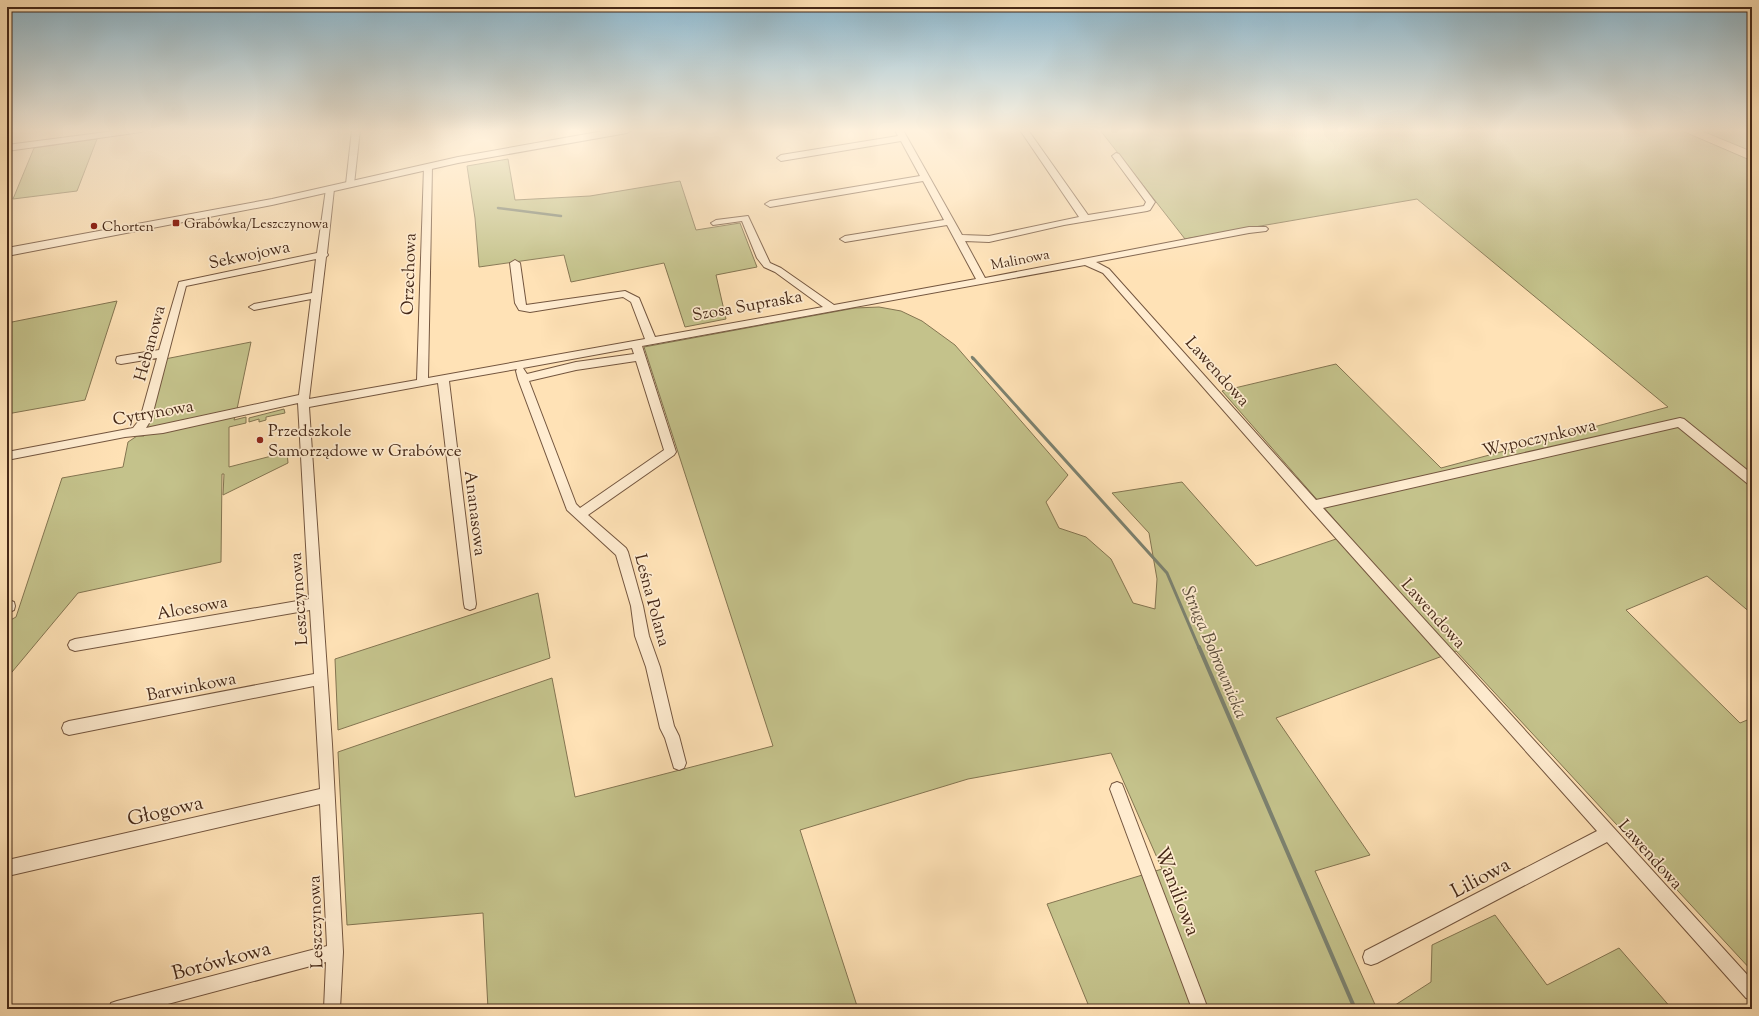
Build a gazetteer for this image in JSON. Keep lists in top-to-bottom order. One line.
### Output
{"streets":{"street":["Sekwojowa","Malinowa","Orzechowa","Szosa Supraska","Hebanowa","Lawendowa","Cytrynowa","Wypoczynkowa","Ananasowa","Leszczynowa","Leśna Polana","Aloesowa","Barwinkowa","Głogowa","Liliowa","Waniliowa","Borówkowa"]},"crossings":[["Sekwojowa","Hebanowa"],["Sekwojowa","Leszczynowa"],["Malinowa","Szosa Supraska"],["Malinowa","Lawendowa"],["Orzechowa","Cytrynowa"],["Szosa Supraska","Cytrynowa"],["Szosa Supraska","Leśna Polana"],["Hebanowa","Cytrynowa"],["Lawendowa","Wypoczynkowa"],["Lawendowa","Liliowa"],["Cytrynowa","Ananasowa"],["Cytrynowa","Leszczynowa"],["Cytrynowa","Leśna Polana"],["Leszczynowa","Aloesowa"],["Leszczynowa","Barwinkowa"],["Leszczynowa","Głogowa"],["Leszczynowa","Borówkowa"]],"water":["Struga Bobrownicka"],"places":{"transit":["Grabówka/Leszczynowa"],"other":["Chorten","Przedszkole Samorządowe w Grabówce"]}}
